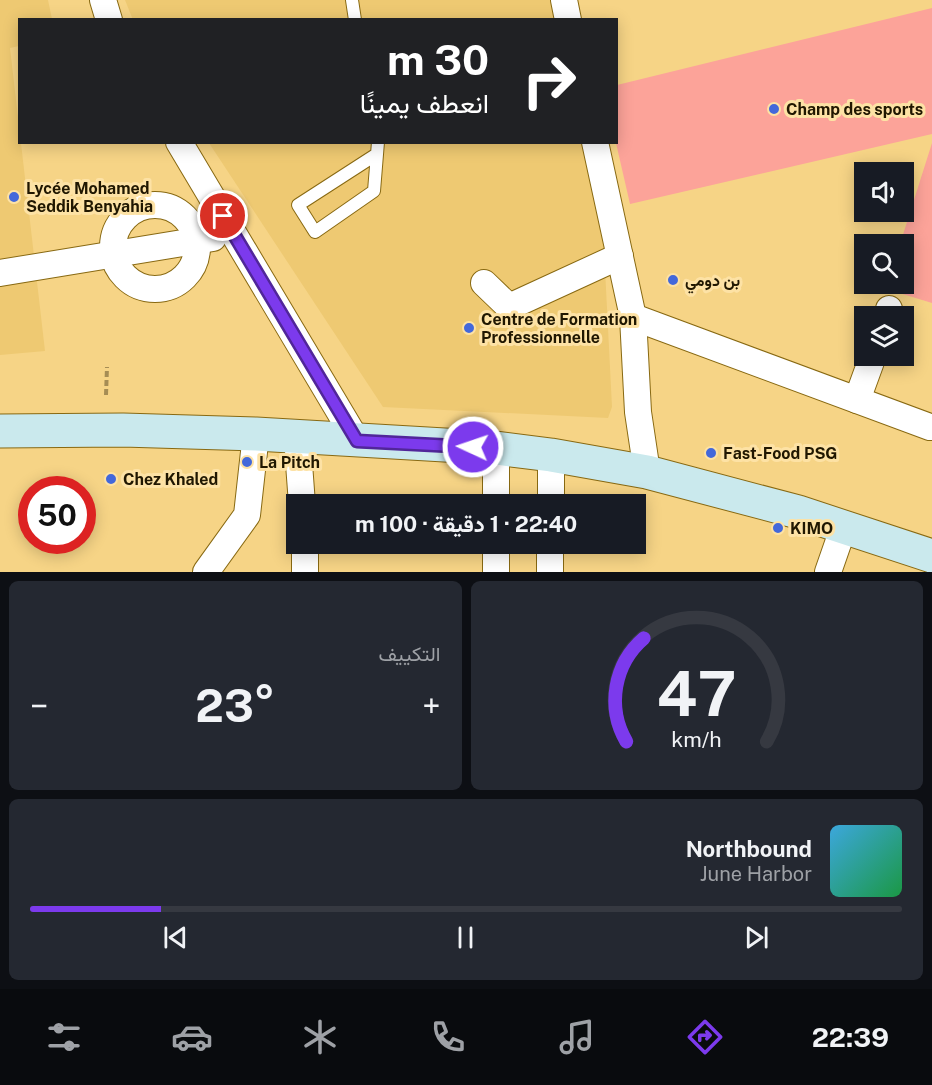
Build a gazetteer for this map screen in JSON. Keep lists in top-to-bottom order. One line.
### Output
{"places":["Champ des sports","Lycée Mohamed Seddik Benyahia","بن دومي","Centre de Formation Professionnelle","Fast-Food PSG","La Pitch","Chez Khaled","KIMO"],"page":{"turn":["30 m","انعطف يمينًا"],"limit":"50","trip":"22:40 · 1 دقيقة · 100 m","tile":"التكييف","heat":["−","23°","+"],"song":["Northbound","June Harbor"],"tabs":"22:39","gauge":["47","km/h"]}}
